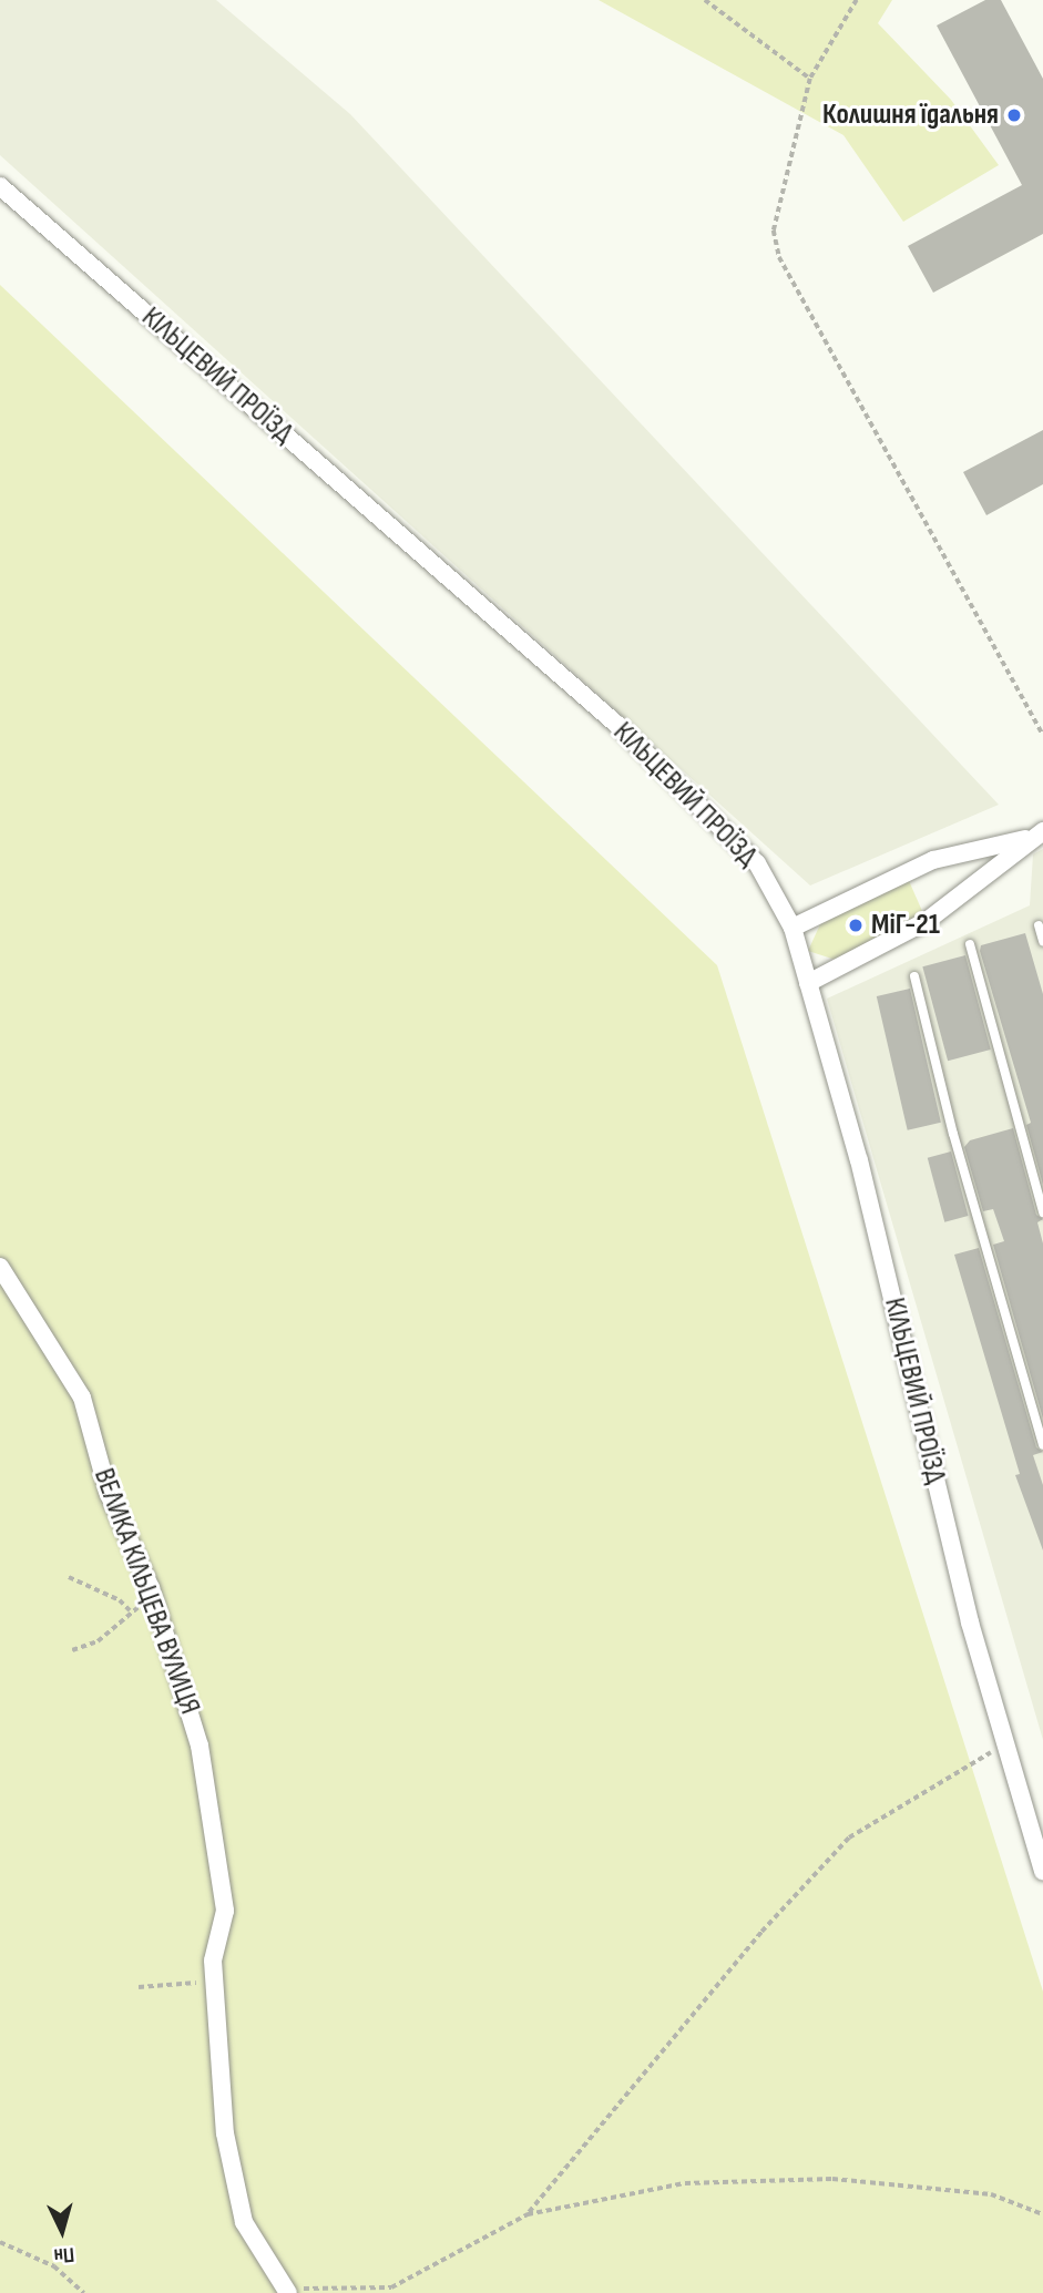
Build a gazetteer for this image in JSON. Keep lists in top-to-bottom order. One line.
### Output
{"streets":{"street":["КІЛЬЦЕВИЙ ПРОЇЗД","ВЕЛИКА КІЛЬЦЕВА ВУЛИЦЯ"]},"places":["Колишня їдальня","МіГ-21"],"north":"bottom"}
